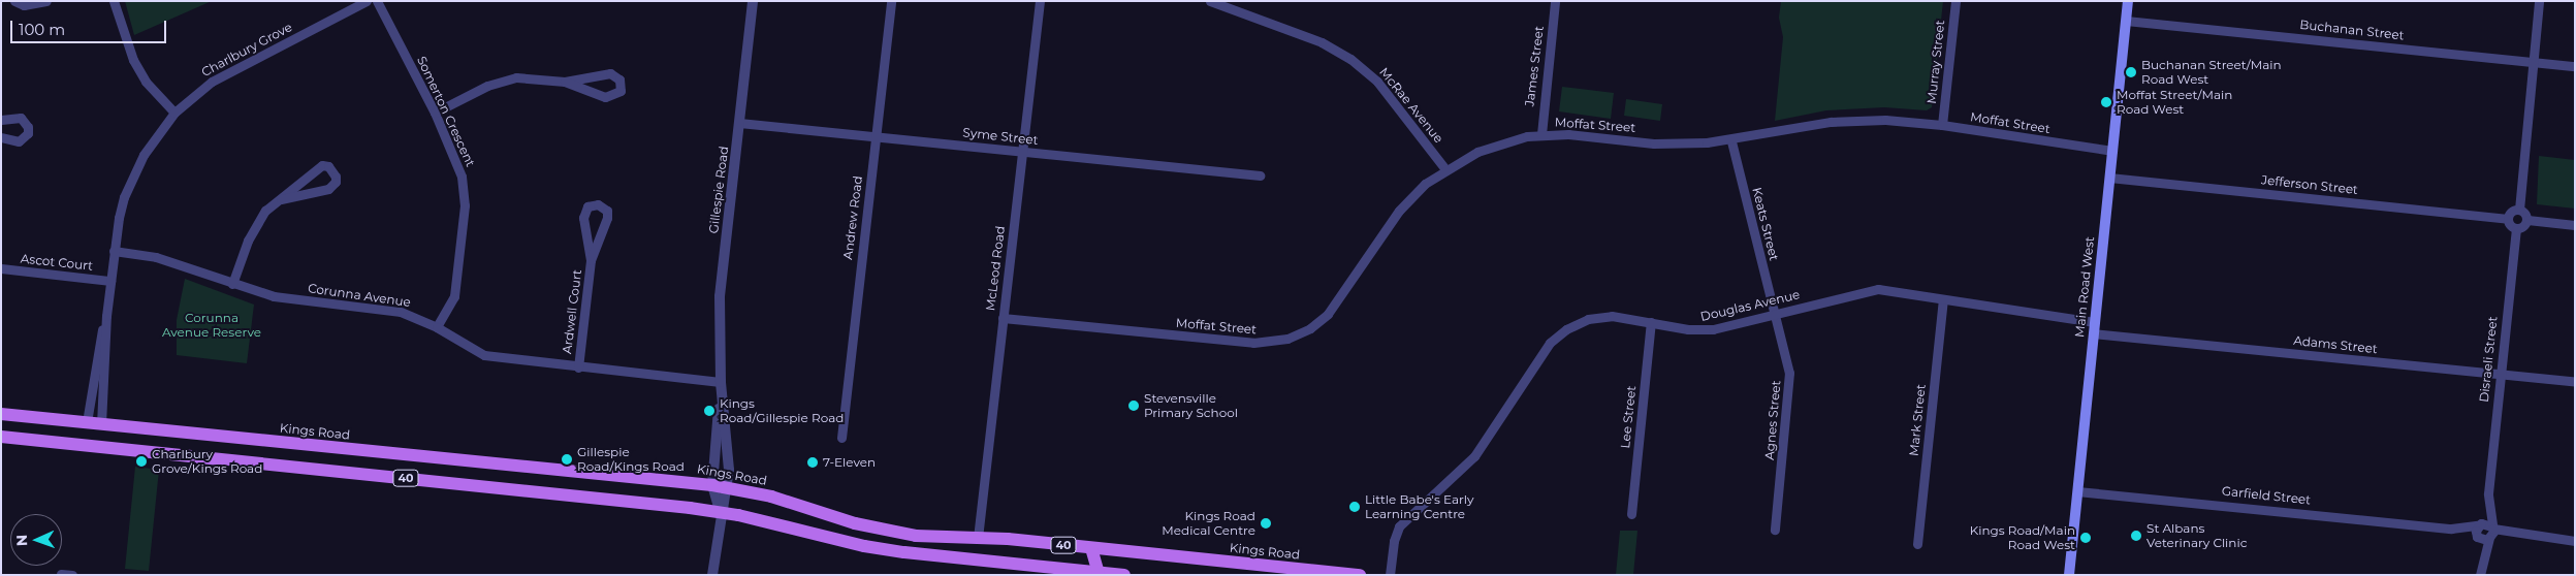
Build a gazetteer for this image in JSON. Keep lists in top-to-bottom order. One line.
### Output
{"streets":{"main road":["Main Road West","Kings Road","40"],"street":["Buchanan Street","Charlbury Grove","Murray Street","James Street","McRae Avenue","Somerton Crescent","Moffat Street","Syme Street","Jefferson Street","Gillespie Road","Andrew Road","Keats Street","Ascot Court","McLeod Road","Corunna Avenue","Douglas Avenue","Ardwell Court","Adams Street","Disraeli Street","Lee Street","Agnes Street","Mark Street","Garfield Street"]},"crossings":[["Buchanan Street","Main Road West"],["Charlbury Grove","Ascot Court"],["Charlbury Grove","Corunna Avenue"],["Charlbury Grove","Kings Road"],["Murray Street","Moffat Street"],["James Street","Moffat Street"],["McRae Avenue","Moffat Street"],["Somerton Crescent","Corunna Avenue"],["Moffat Street","Keats Street"],["Moffat Street","McLeod Road"],["Moffat Street","Main Road West"],["Syme Street","Gillespie Road"],["Syme Street","Andrew Road"],["Syme Street","McLeod Road"],["Jefferson Street","Main Road West"],["Jefferson Street","Disraeli Street"],["Gillespie Road","Corunna Avenue"],["Gillespie Road","Kings Road"],["Gillespie Road","40"],["Keats Street","Douglas Avenue"],["Keats Street","Agnes Street"],["McLeod Road","Kings Road"],["Main Road West","Douglas Avenue"],["Main Road West","Adams Street"],["Main Road West","Garfield Street"],["Corunna Avenue","Ardwell Court"],["Douglas Avenue","Lee Street"],["Douglas Avenue","Agnes Street"],["Douglas Avenue","Mark Street"],["Adams Street","Disraeli Street"],["Disraeli Street","Garfield Street"]],"parks":["Corunna Avenue Reserve"],"places":["Buchanan Street/Main Road West","Moffat Street/Main Road West","Stevensville Primary School","Kings Road/Gillespie Road","Gillespie Road/Kings Road","Charlbury Grove/Kings Road","7-Eleven","Little Babe's Early Learning Centre","Kings Road Medical Centre","St Albans Veterinary Clinic","Kings Road/Main Road West"],"scale_bar":"100 m","north":"left"}
